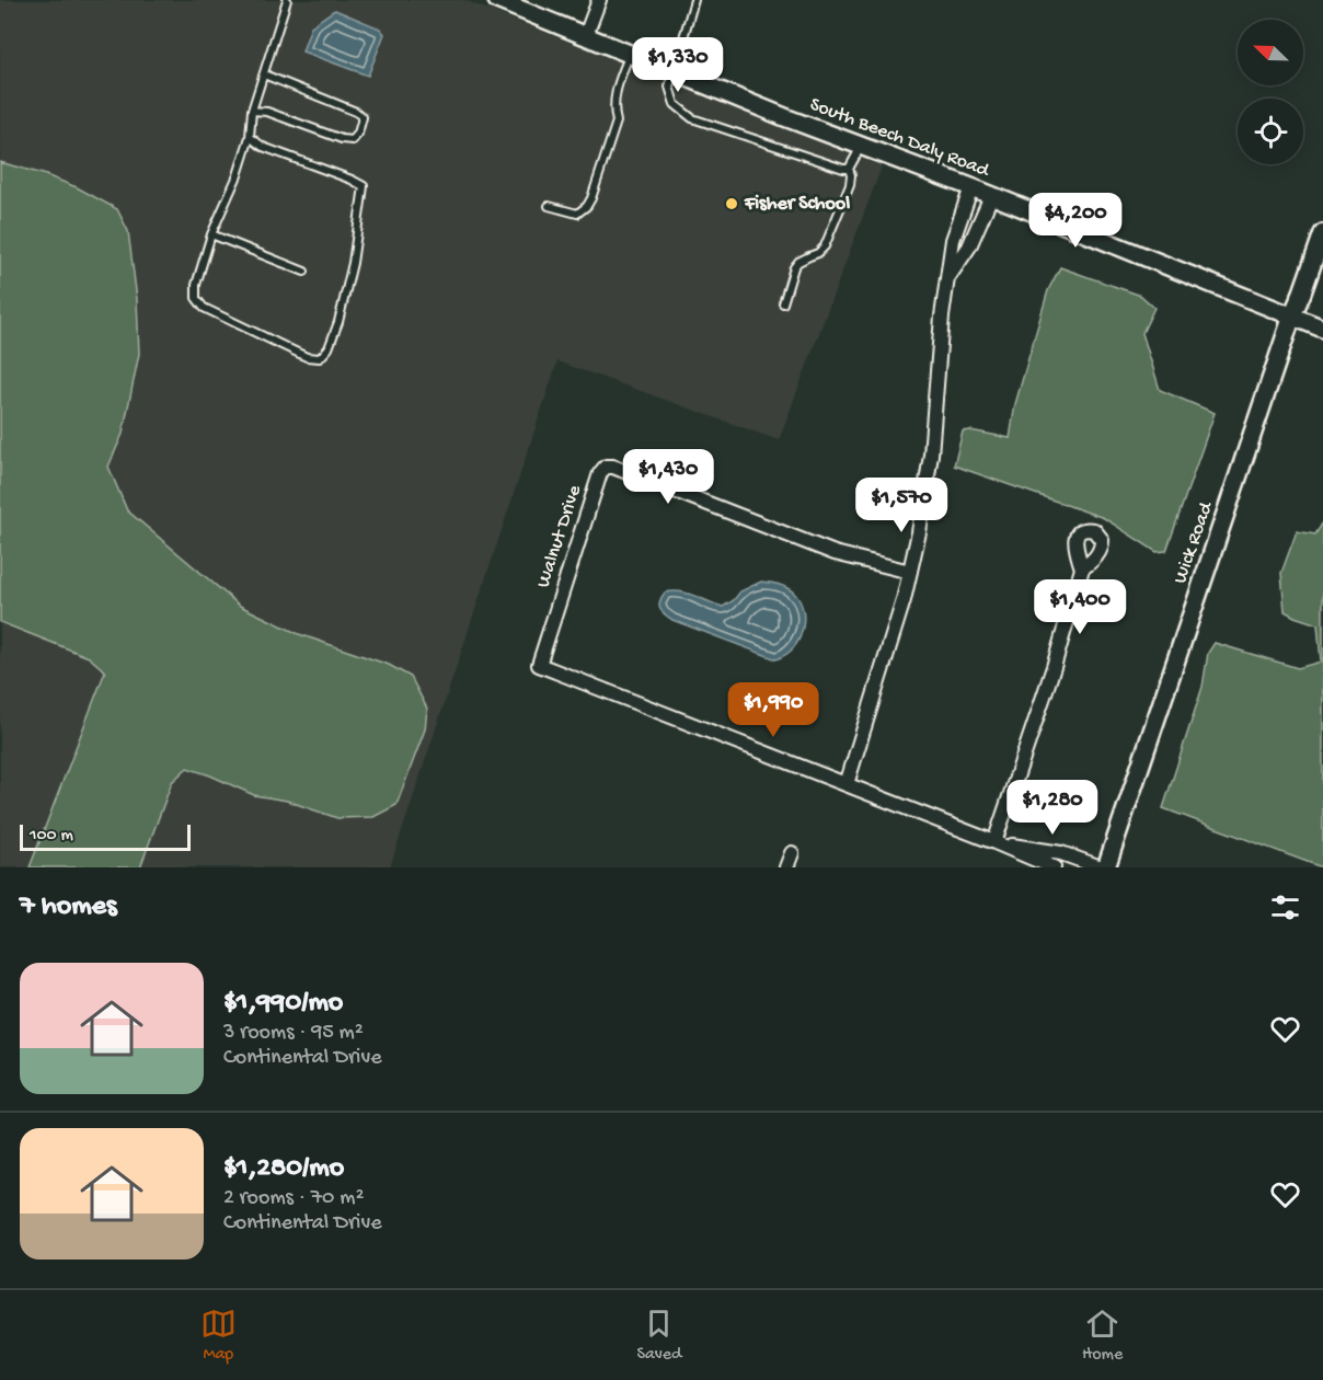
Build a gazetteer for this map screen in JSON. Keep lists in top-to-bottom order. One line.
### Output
{"streets":{"street":["South Beech Daly Road","Walnut Drive","Wick Road"]},"crossings":[["South Beech Daly Road","Wick Road"]],"places":["Fisher School"],"scale_bar":"100 m","north":"top left","page":{"price":["$1,330","$4,200","$1,430","$1,570","$1,400","$1,990","$1,280"],"scale":"100 m","heading":"7 homes","list":[{"name":"$1,990/mo","note":"3 rooms · 95 m² · Continental Drive"},{"name":"$1,280/mo","note":"2 rooms · 70 m² · Continental Drive"}],"tabs":["Map","Saved","Home"]}}
